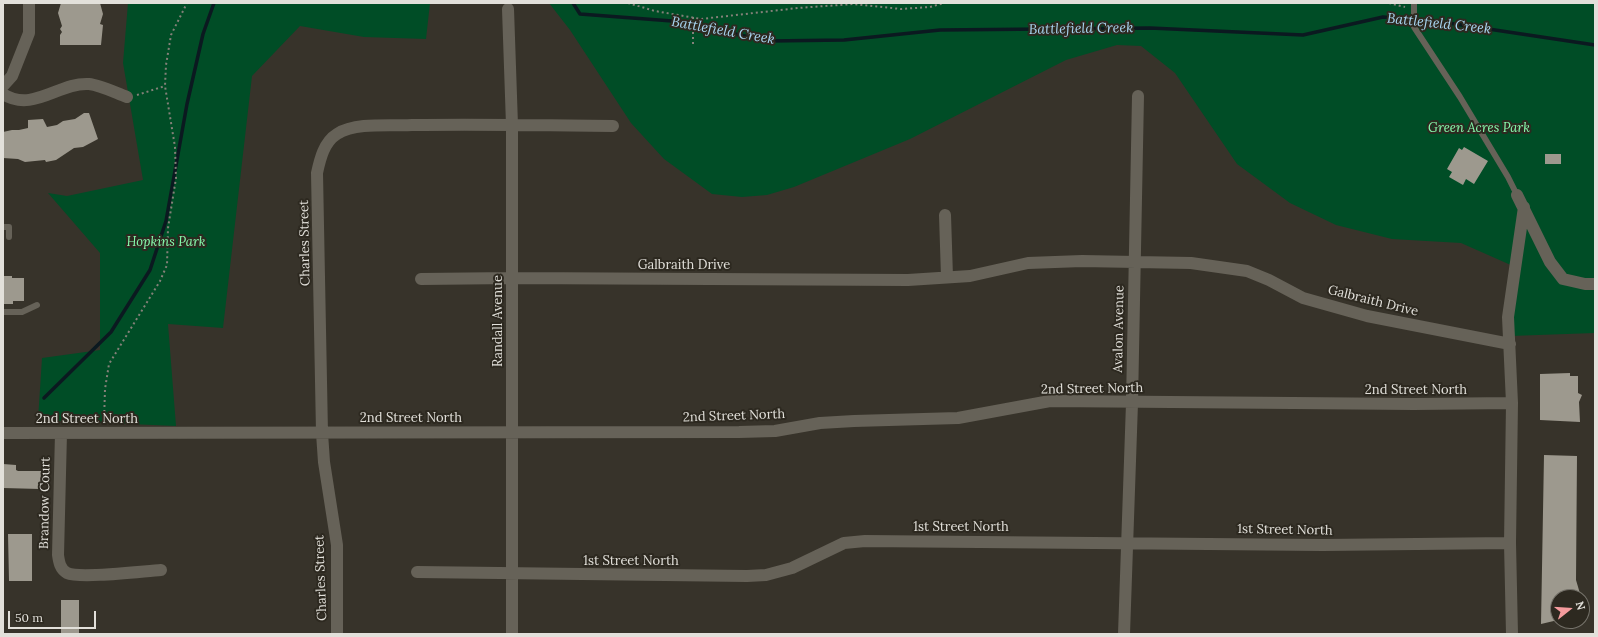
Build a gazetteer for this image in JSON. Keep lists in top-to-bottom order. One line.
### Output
{"streets":{"street":["Charles Street","Galbraith Drive","Randall Avenue","Avalon Avenue","2nd Street North","Brandow Court","1st Street North"]},"crossings":[["Charles Street","Randall Avenue"],["Charles Street","2nd Street North"],["Galbraith Drive","Randall Avenue"],["Galbraith Drive","Avalon Avenue"],["Randall Avenue","2nd Street North"],["Randall Avenue","1st Street North"],["Avalon Avenue","2nd Street North"],["Avalon Avenue","1st Street North"],["2nd Street North","Brandow Court"]],"water":["Battlefield Creek"],"parks":["Green Acres Park","Hopkins Park"],"scale_bar":"50 m","north":"right"}
